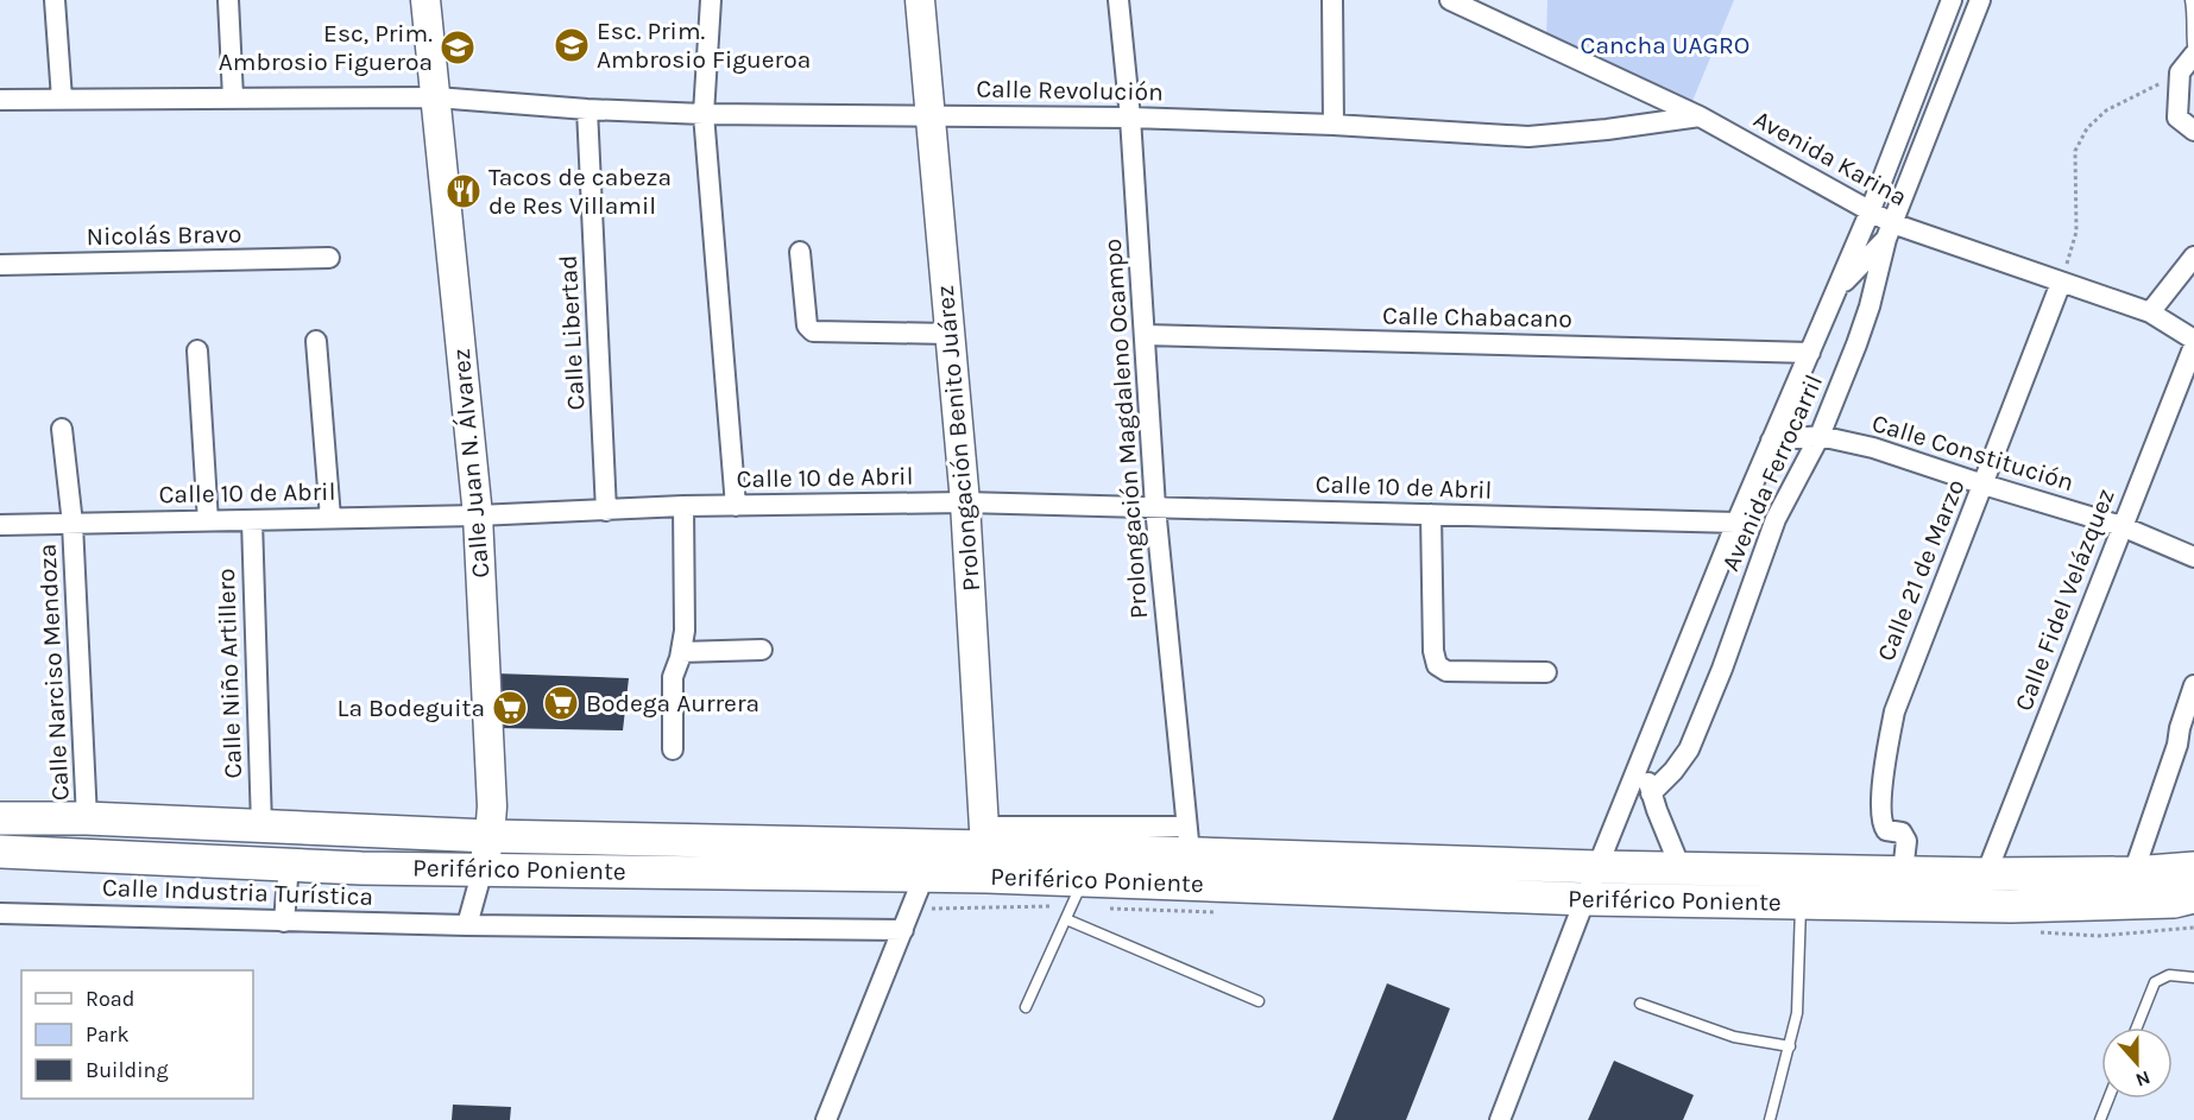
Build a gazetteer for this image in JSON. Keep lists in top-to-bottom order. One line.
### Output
{"streets":{"main road":["Prolongación Benito Juárez","Calle Juan N. Álvarez","Periférico Poniente"],"street":["Calle Revolución","Avenida Karina","Nicolás Bravo","Calle Chabacano","Calle Libertad","Prolongación Magdaleno Ocampo","Calle Constitución","Avenida Ferrocarril","Calle 10 de Abril","Calle 21 de Marzo","Calle Fidel Velázquez","Calle Narciso Mendoza","Calle Niño Artillero","Calle Industria Turística"]},"crossings":[["Calle Revolución","Avenida Karina"],["Calle Revolución","Calle Libertad"],["Calle Revolución","Prolongación Magdaleno Ocampo"],["Calle Revolución","Prolongación Benito Juárez"],["Calle Revolución","Calle Juan N. Álvarez"],["Avenida Karina","Avenida Ferrocarril"],["Avenida Karina","Calle 21 de Marzo"],["Avenida Karina","Calle Fidel Velázquez"],["Calle Chabacano","Prolongación Magdaleno Ocampo"],["Calle Libertad","Calle 10 de Abril"],["Prolongación Magdaleno Ocampo","Calle 10 de Abril"],["Prolongación Magdaleno Ocampo","Periférico Poniente"],["Prolongación Benito Juárez","Calle 10 de Abril"],["Prolongación Benito Juárez","Periférico Poniente"],["Calle Constitución","Avenida Ferrocarril"],["Calle Constitución","Calle 21 de Marzo"],["Calle Constitución","Calle Fidel Velázquez"],["Calle Juan N. Álvarez","Calle 10 de Abril"],["Calle Juan N. Álvarez","Periférico Poniente"],["Calle Juan N. Álvarez","Calle Industria Turística"],["Calle 10 de Abril","Calle Narciso Mendoza"],["Calle 10 de Abril","Calle Niño Artillero"],["Calle 21 de Marzo","Periférico Poniente"],["Calle Fidel Velázquez","Periférico Poniente"],["Calle Narciso Mendoza","Periférico Poniente"],["Calle Niño Artillero","Periférico Poniente"]],"parks":["Cancha UAGRO"],"places":{"school or university":["Esc. Prim. Ambrosio Figueroa","Esc, Prim. Ambrosio Figueroa"],"restaurant":["Tacos de cabeza de Res Villamil"],"supermarket":["Bodega Aurrera","La Bodeguita"]},"legend":["Road","Park","Building"],"north":"bottom"}
